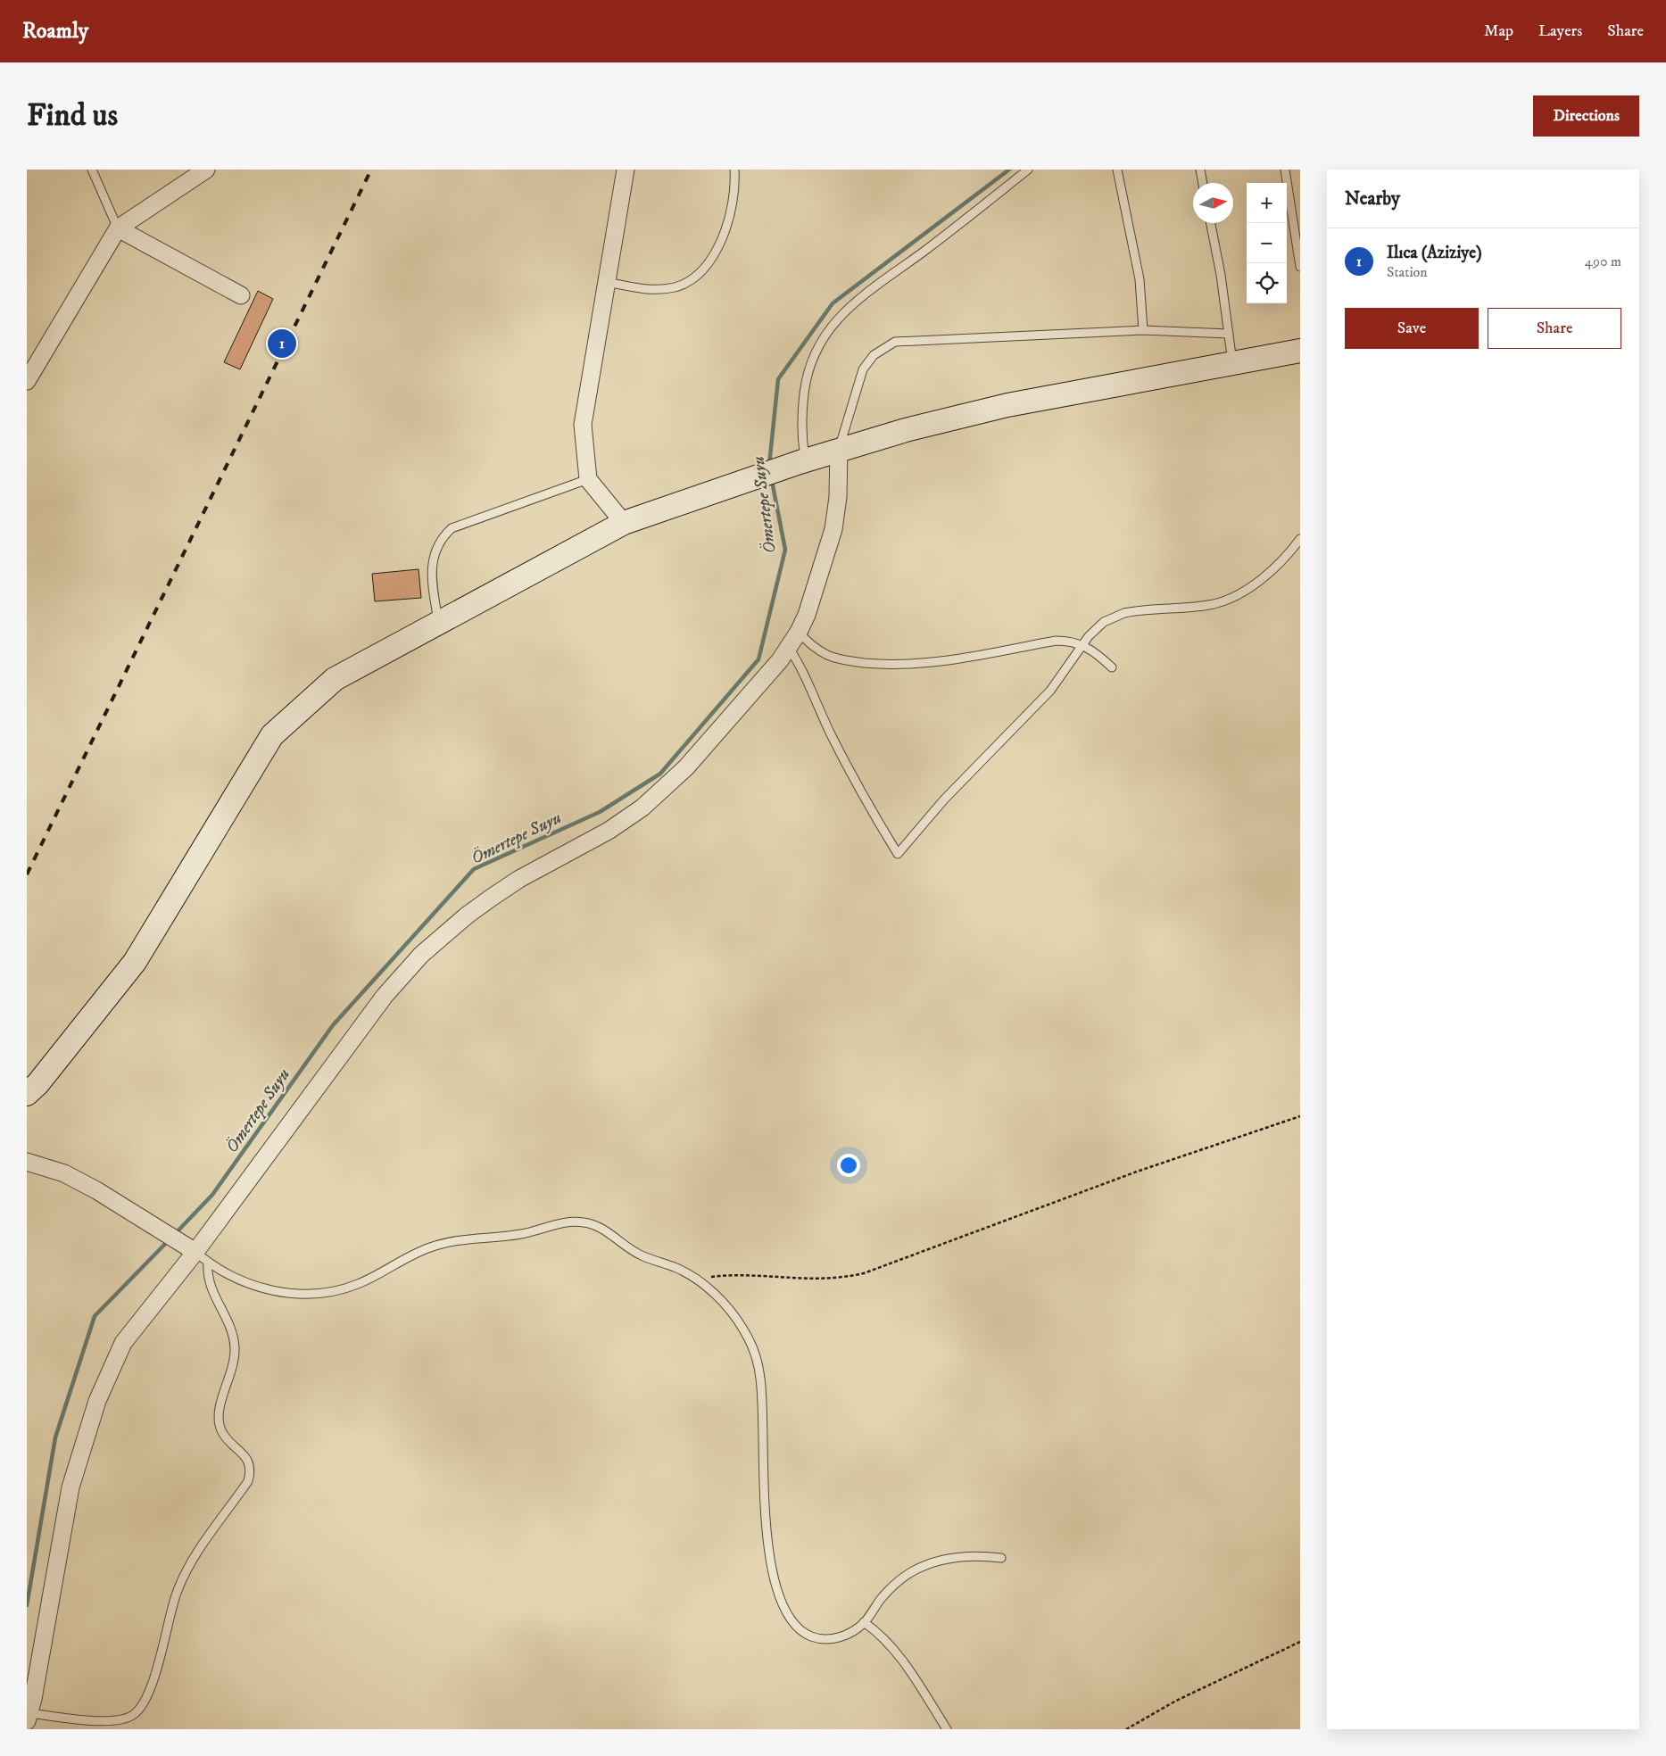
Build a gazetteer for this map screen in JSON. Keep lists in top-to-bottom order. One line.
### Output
{"water":["Ömertepe Suyu"],"north":"right","page":{"header":"Roamly","nav":["Map","Layers","Share"],"buttons":["Directions",["Save","Share"]],"title":"Find us","heading":"Nearby","map_buttons":["+","−"],"list":[{"mark":"1","name":"Ilıca (Aziziye)","note":"Station","value":"490 m"}],"pins":"1"}}
